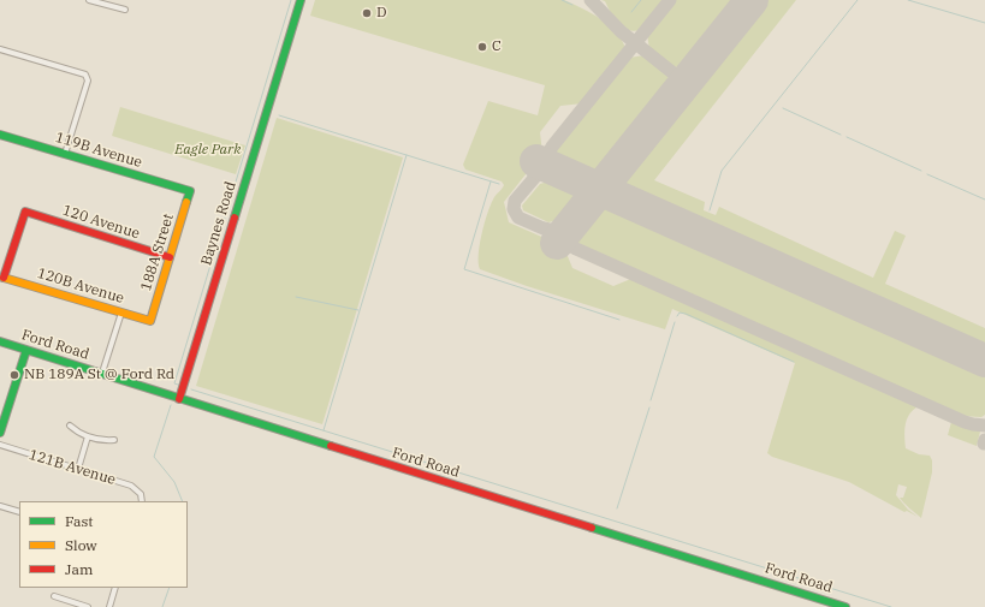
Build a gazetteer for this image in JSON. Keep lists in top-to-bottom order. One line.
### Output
{"streets":{"street":["119B Avenue","120 Avenue","Baynes Road","188A Street","120B Avenue","Ford Road","121B Avenue"]},"crossings":[["119B Avenue","188A Street"],["120 Avenue","188A Street"],["120 Avenue","120B Avenue"],["Baynes Road","Ford Road"],["188A Street","120B Avenue"]],"parks":["Eagle Park"],"places":["D","C","NB 189A St @ Ford Rd"],"legend":["Fast","Slow","Jam"]}
